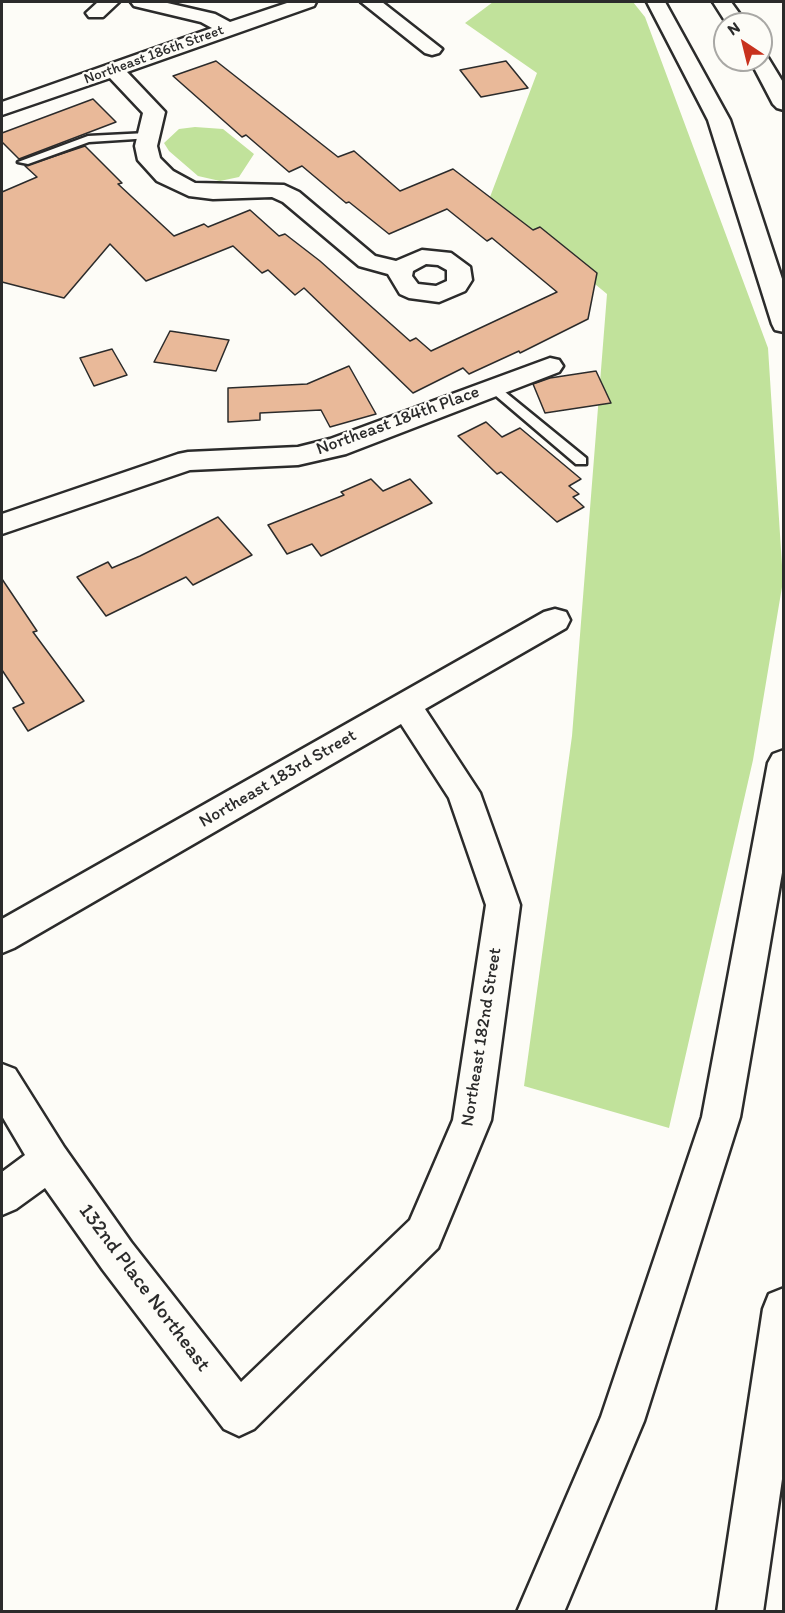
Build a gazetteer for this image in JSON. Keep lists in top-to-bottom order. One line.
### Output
{"streets":{"main road":["Northeast 186th Street","Northeast 184th Place","Northeast 183rd Street","Northeast 182nd Street","132nd Place Northeast"]},"crossings":[["Northeast 183rd Street","Northeast 182nd Street"],["Northeast 182nd Street","132nd Place Northeast"]],"north":"top left"}
